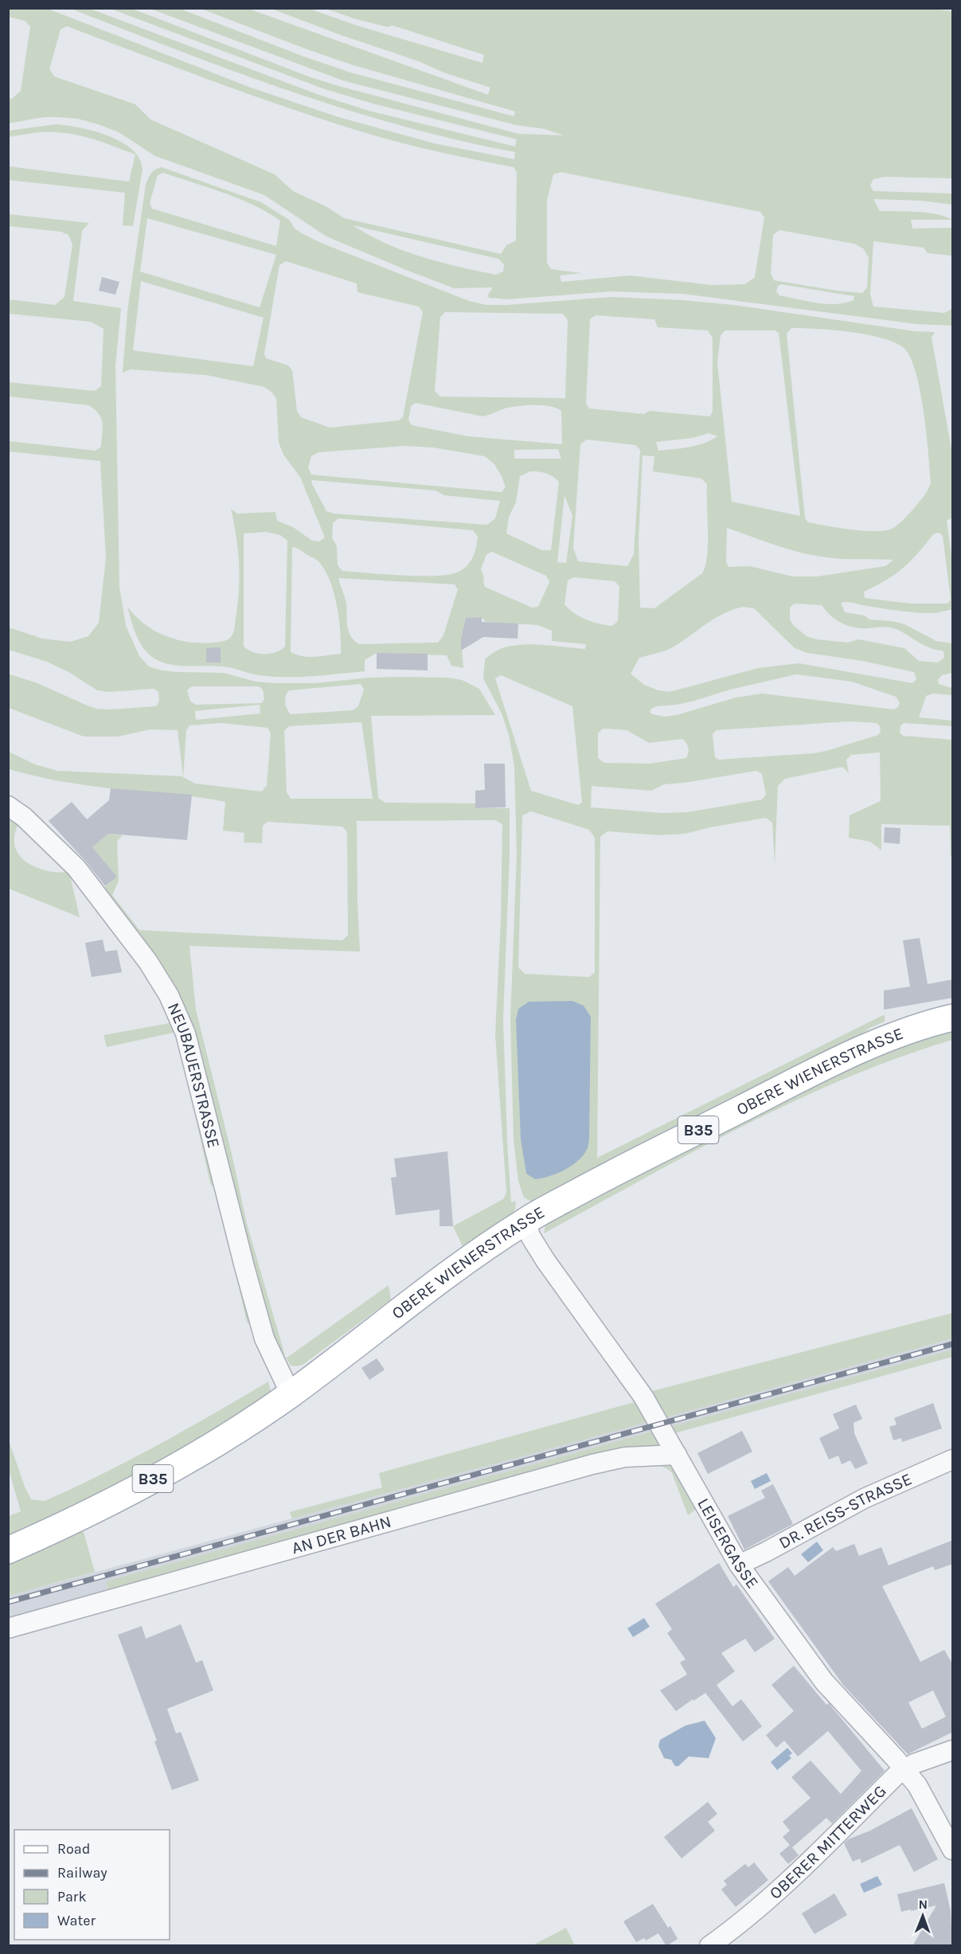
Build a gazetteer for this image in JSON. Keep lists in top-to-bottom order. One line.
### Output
{"streets":{"main road":["OBERE WIENERSTRASSE","B35"],"street":["NEUBAUERSTRASSE","DR. REISS-STRASSE","AN DER BAHN","LEISERGASSE","OBERER MITTERWEG"]},"crossings":[["OBERE WIENERSTRASSE","NEUBAUERSTRASSE"],["OBERE WIENERSTRASSE","LEISERGASSE"],["DR. REISS-STRASSE","LEISERGASSE"],["AN DER BAHN","LEISERGASSE"],["LEISERGASSE","OBERER MITTERWEG"]],"legend":["Road","Railway","Park","Water"],"north":"top"}
